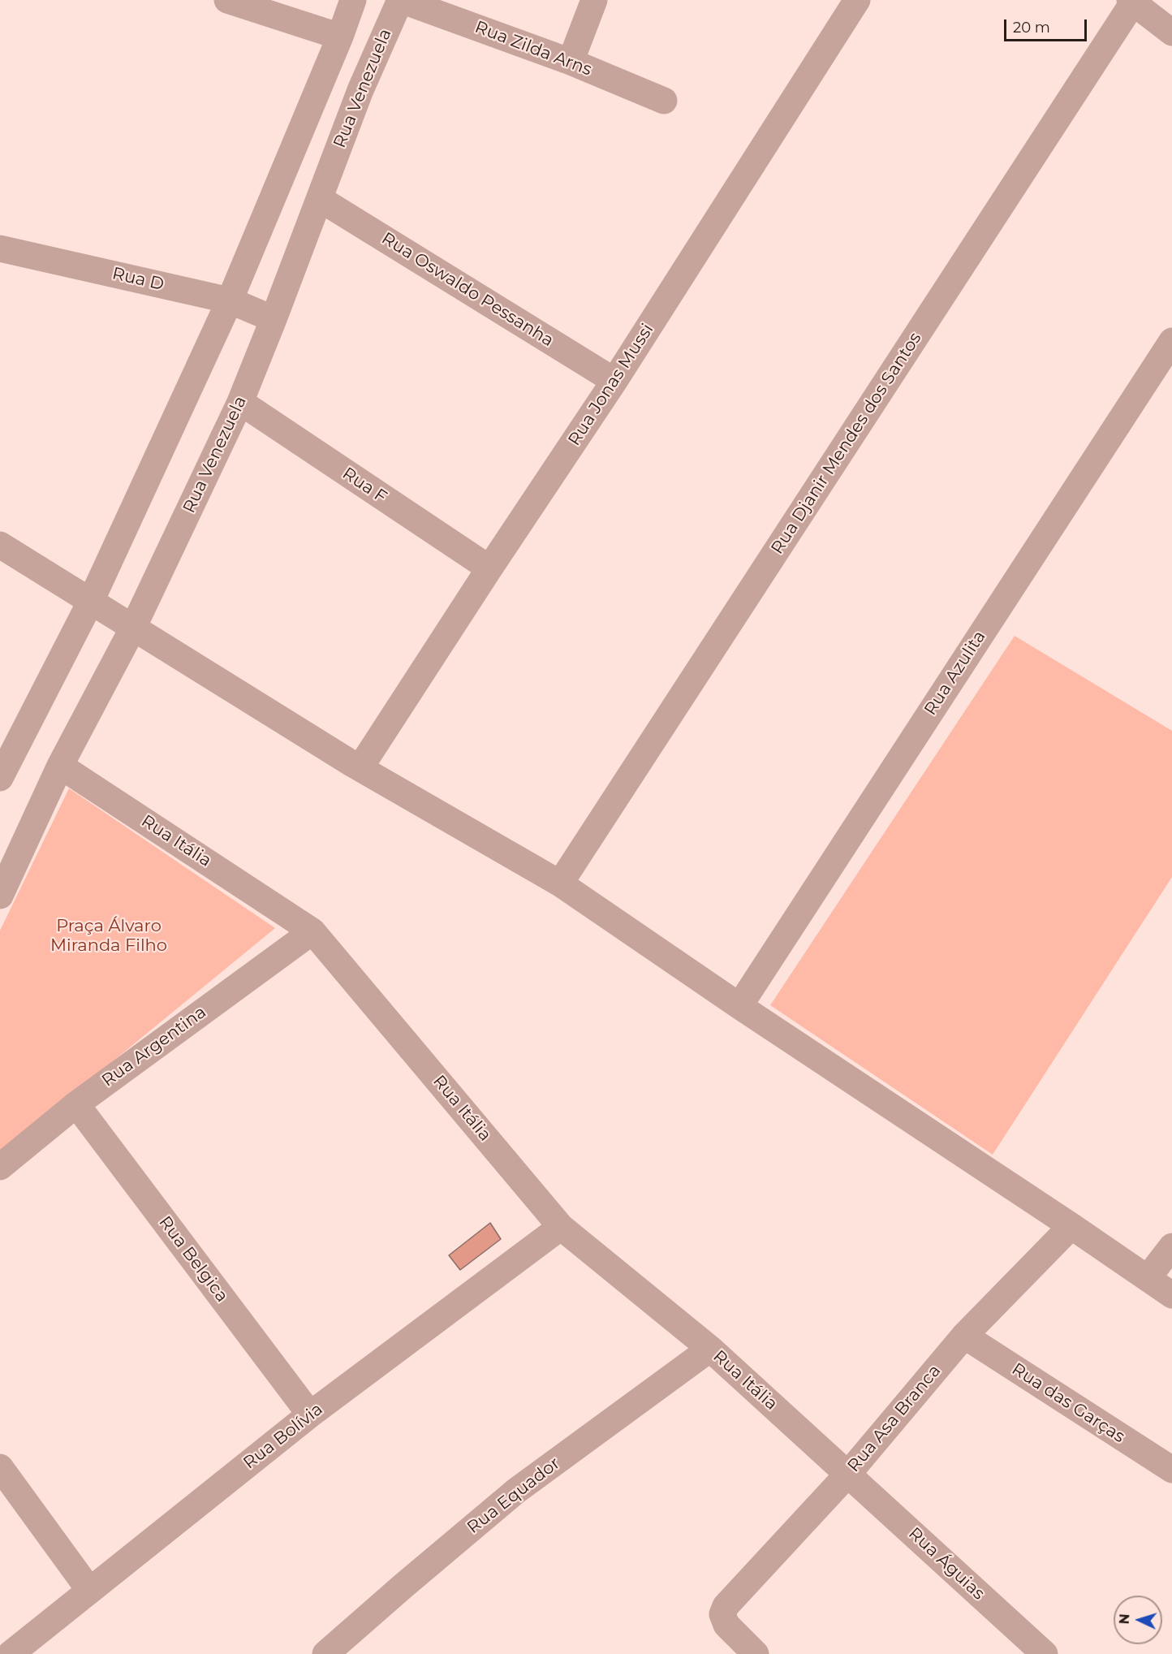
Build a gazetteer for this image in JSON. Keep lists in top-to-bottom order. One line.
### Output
{"streets":{"street":["Rua Zilda Arns","Rua Venezuela","Rua D","Rua Oswaldo Pessanha","Rua Jonas Mussi","Rua Djanir Mendes dos Santos","Rua F","Rua Azulita","Rua Itália","Rua Argentina","Rua Belgica","Rua das Garças","Rua Asa Branca","Rua Bolívia","Rua Equador","Rua Águias"]},"crossings":[["Rua Zilda Arns","Rua Venezuela"],["Rua Venezuela","Rua D"],["Rua Venezuela","Rua Oswaldo Pessanha"],["Rua Venezuela","Rua F"],["Rua Venezuela","Rua Itália"],["Rua Oswaldo Pessanha","Rua Jonas Mussi"],["Rua Jonas Mussi","Rua F"],["Rua Itália","Rua Argentina"],["Rua Itália","Rua Asa Branca"],["Rua Itália","Rua Bolívia"],["Rua Itália","Rua Equador"],["Rua Itália","Rua Águias"],["Rua Argentina","Rua Belgica"],["Rua Belgica","Rua Bolívia"],["Rua das Garças","Rua Asa Branca"],["Rua Asa Branca","Rua Águias"]],"parks":["Praça Álvaro Miranda Filho"],"scale_bar":"20 m","north":"left"}
